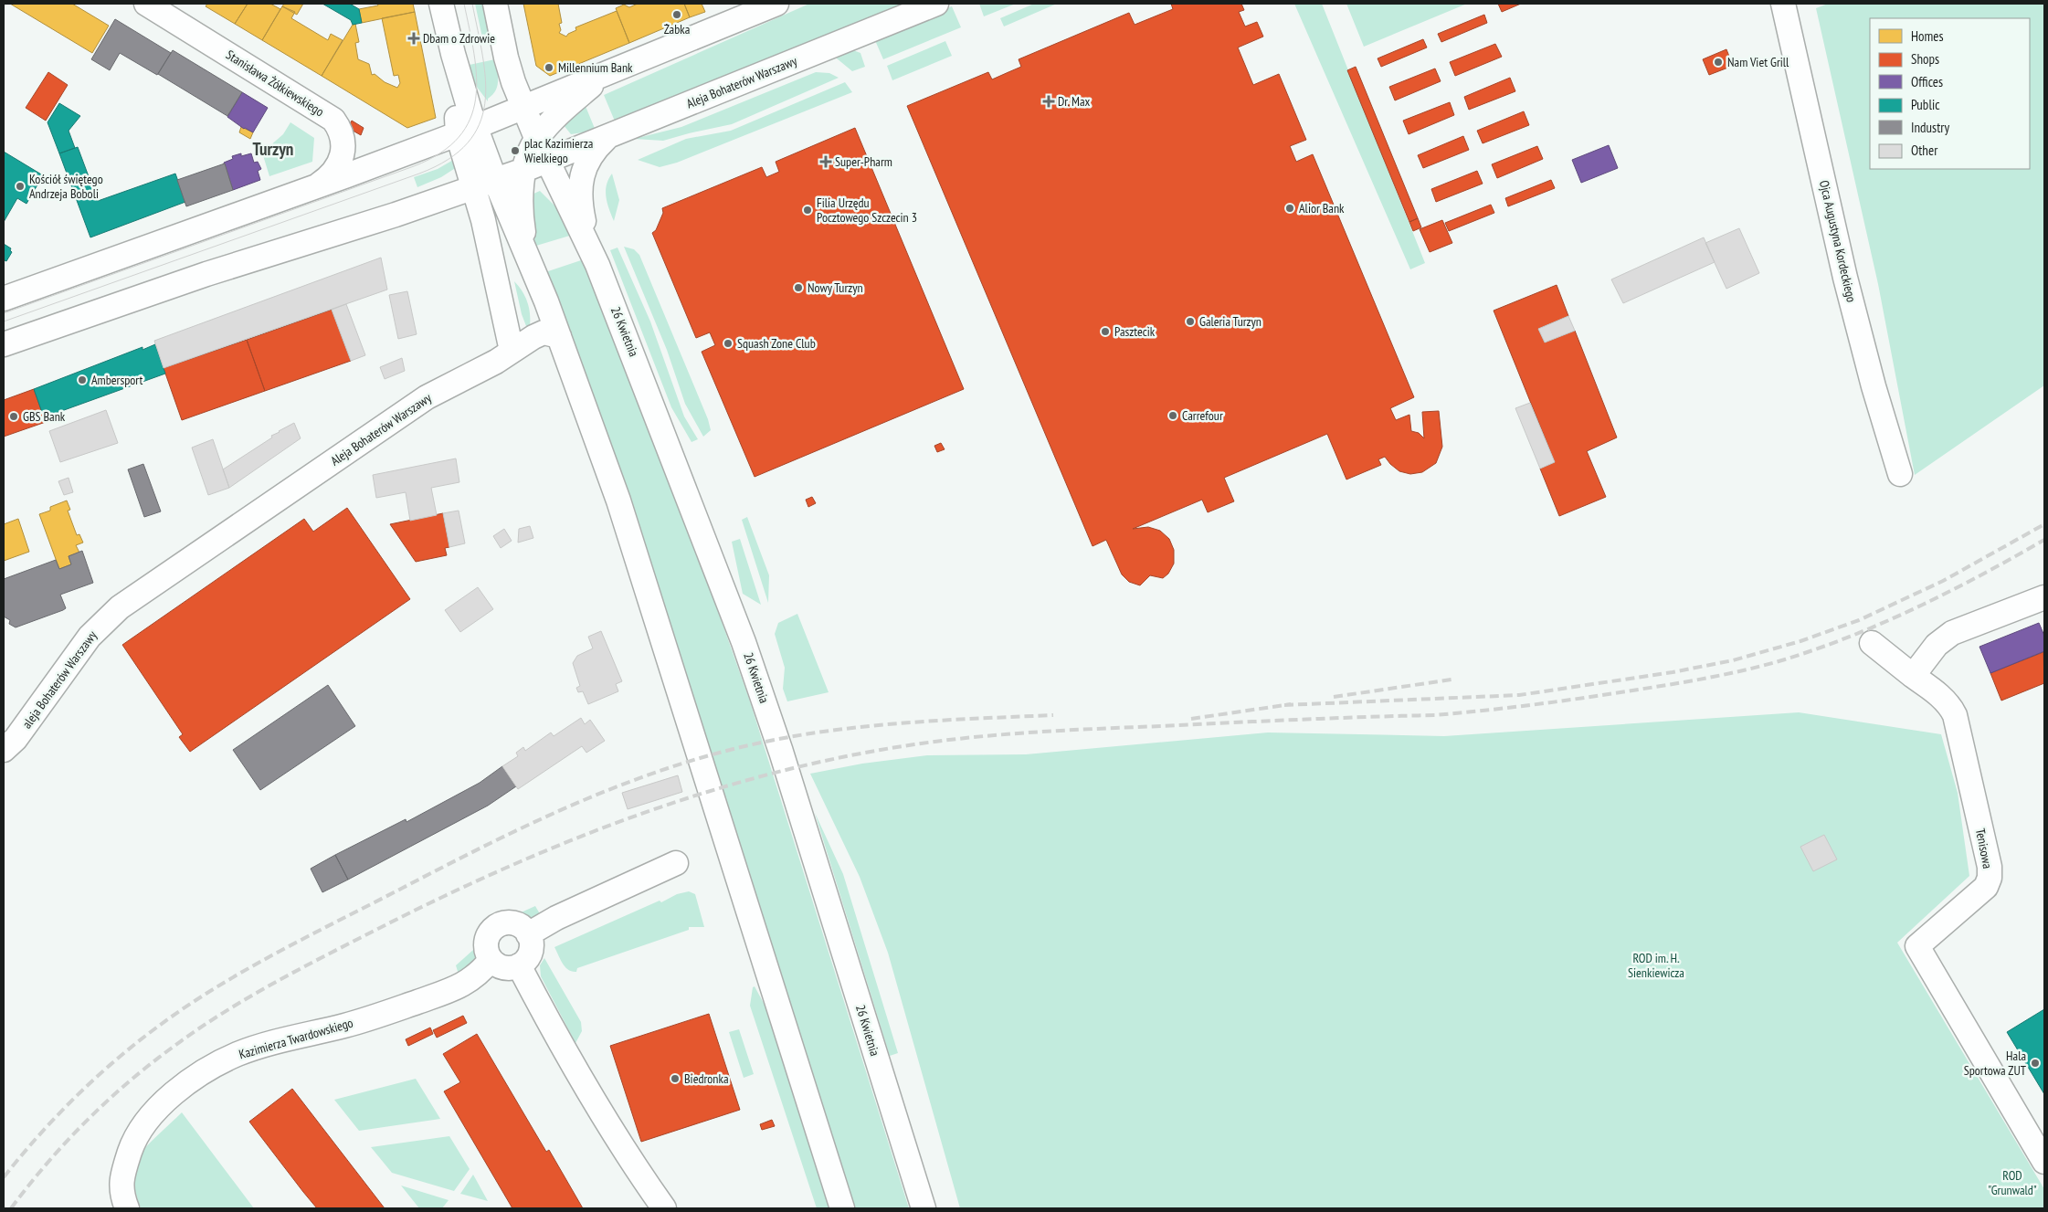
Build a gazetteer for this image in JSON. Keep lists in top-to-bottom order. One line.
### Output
{"streets":{"street":["Aleja Bohaterów Warszawy","Stanisława Żółkiewskiego","Ojca Augustyna Kordeckiego","26 Kwietnia","aleja Bohaterów Warszawy","Tenisowa","Kazimierza Twardowskiego"]},"crossings":[["Aleja Bohaterów Warszawy","26 Kwietnia"],["Aleja Bohaterów Warszawy","aleja Bohaterów Warszawy"]],"districts":["Turzyn"],"parks":["ROD im. H. Sienkiewicza","ROD \"Grunwald\""],"places":{"other":["Żabka","Nam Viet Grill","Millennium Bank","plac Kazimierza Wielkiego","Kościół świętego Andrzeja Boboli","Alior Bank","Filia Urzędu Pocztowego Szczecin 3","Nowy Turzyn","Galeria Turzyn","Pasztecik","Squash Zone Club","Ambersport","Carrefour","GBS Bank","Hala Sportowa ZUT","Biedronka"],"health":["Dbam o Zdrowie","Dr. Max","Super-Pharm"]},"legend":["Homes","Shops","Offices","Public","Industry","Other"]}
